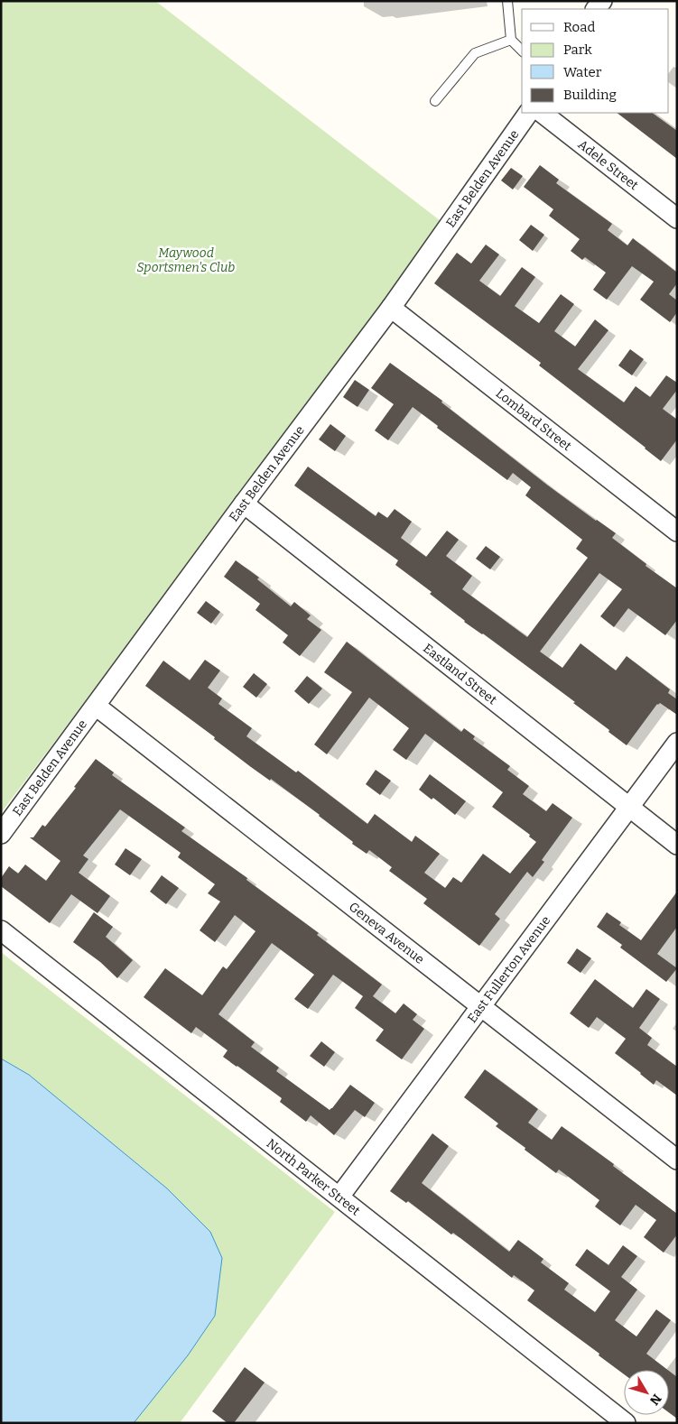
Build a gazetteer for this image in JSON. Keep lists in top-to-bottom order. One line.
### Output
{"streets":{"street":["Adele Street","East Belden Avenue","Lombard Street","Eastland Street","Geneva Avenue","East Fullerton Avenue","North Parker Street"]},"crossings":[["East Belden Avenue","Lombard Street"],["East Belden Avenue","Eastland Street"],["East Belden Avenue","Geneva Avenue"],["Eastland Street","East Fullerton Avenue"],["Geneva Avenue","East Fullerton Avenue"],["East Fullerton Avenue","North Parker Street"]],"parks":["Maywood Sportsmen's Club"],"legend":["Road","Park","Water","Building"],"north":"bottom right"}
